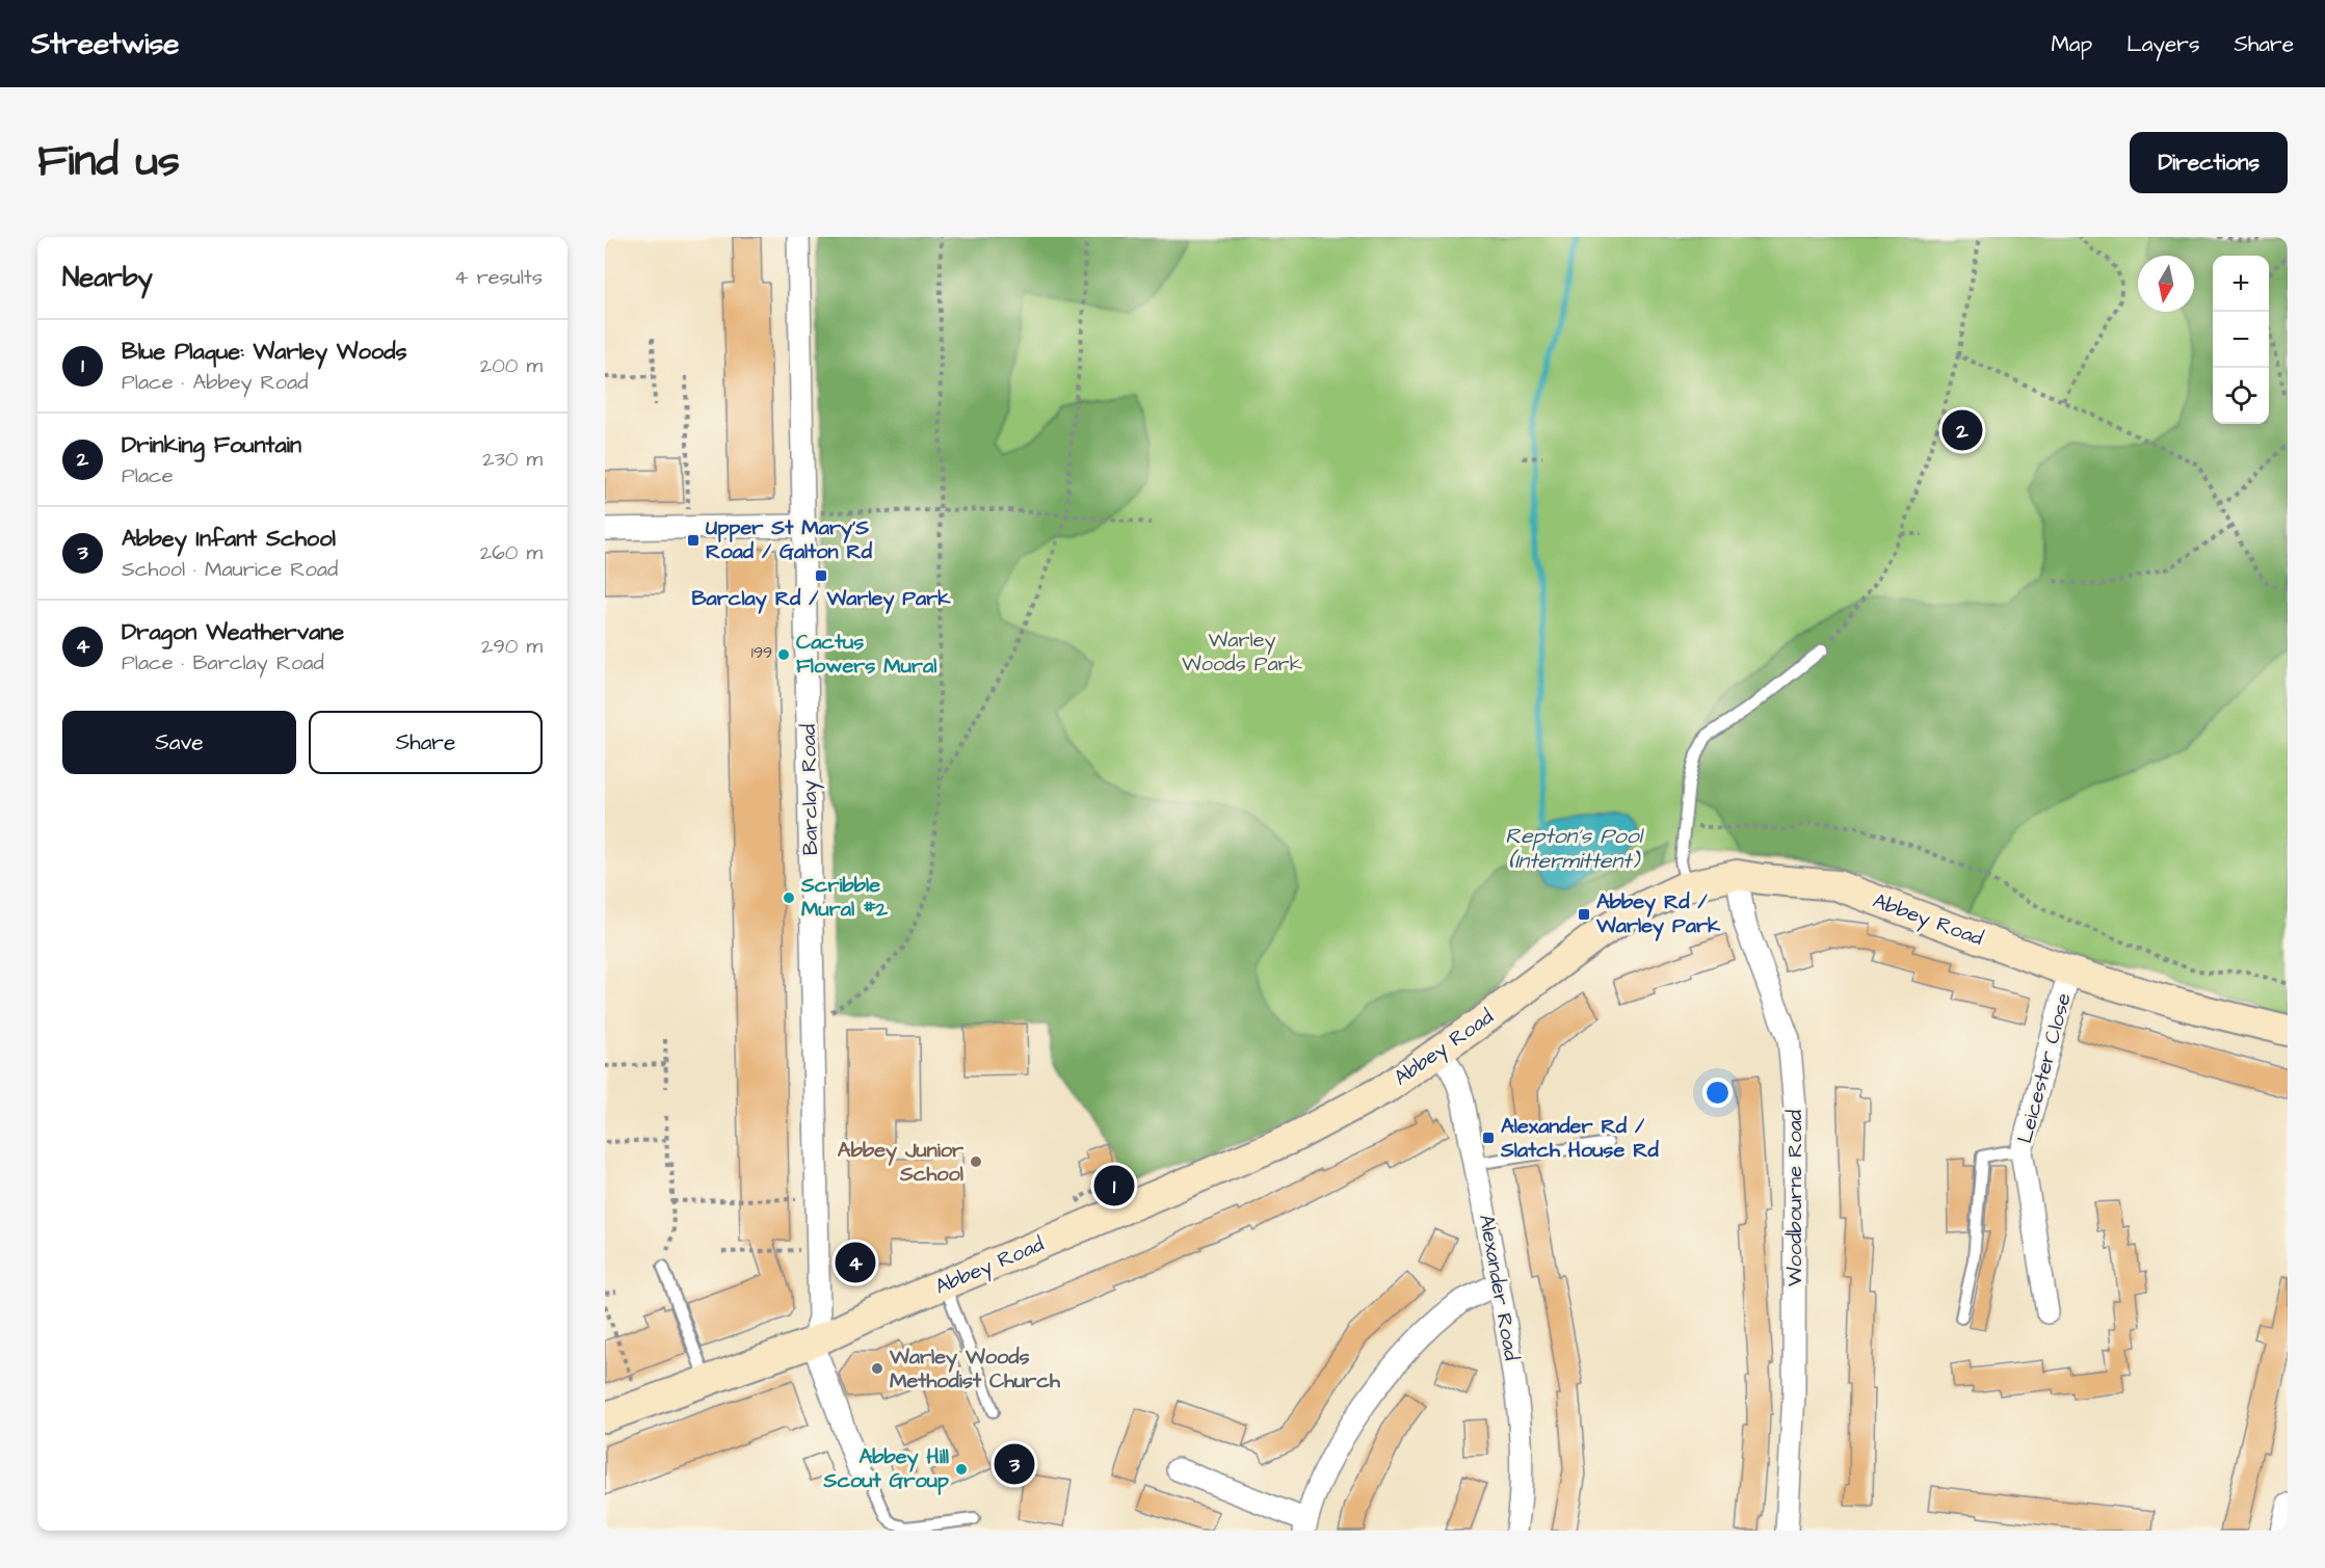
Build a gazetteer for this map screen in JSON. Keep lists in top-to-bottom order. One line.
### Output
{"streets":{"street":["Barclay Road","Abbey Road","Leicester Close","Woodbourne Road","Alexander Road"]},"crossings":[["Barclay Road","Abbey Road"],["Abbey Road","Leicester Close"],["Abbey Road","Woodbourne Road"],["Abbey Road","Alexander Road"]],"water":["Repton's Pool (Intermittent)"],"parks":["Warley Woods Park"],"places":{"transit":["Upper St Mary'S Road / Galton Rd","Barclay Rd / Warley Park","Abbey Rd / Warley Park","Alexander Rd / Slatch House Rd"],"other":["Cactus Flowers Mural","Scribble Mural #2","Abbey Junior School","Warley Woods Methodist Church","Abbey Hill Scout Group"]},"house_numbers":["199"],"north":"bottom","page":{"header":"Streetwise","nav":["Map","Layers","Share"],"title":"Find us","buttons":["Directions",["Save","Share"]],"heading":["Nearby","4 results"],"map_buttons":["+","−"],"list":[{"mark":"1","name":"Blue Plaque: Warley Woods","note":"Place · Abbey Road","value":"200 m"},{"mark":"2","name":"Drinking Fountain","note":"Place","value":"230 m"},{"mark":"3","name":"Abbey Infant School","note":"School · Maurice Road","value":"260 m"},{"mark":"4","name":"Dragon Weathervane","note":"Place · Barclay Road","value":"290 m"}],"pins":["2","1","4","3"]}}
